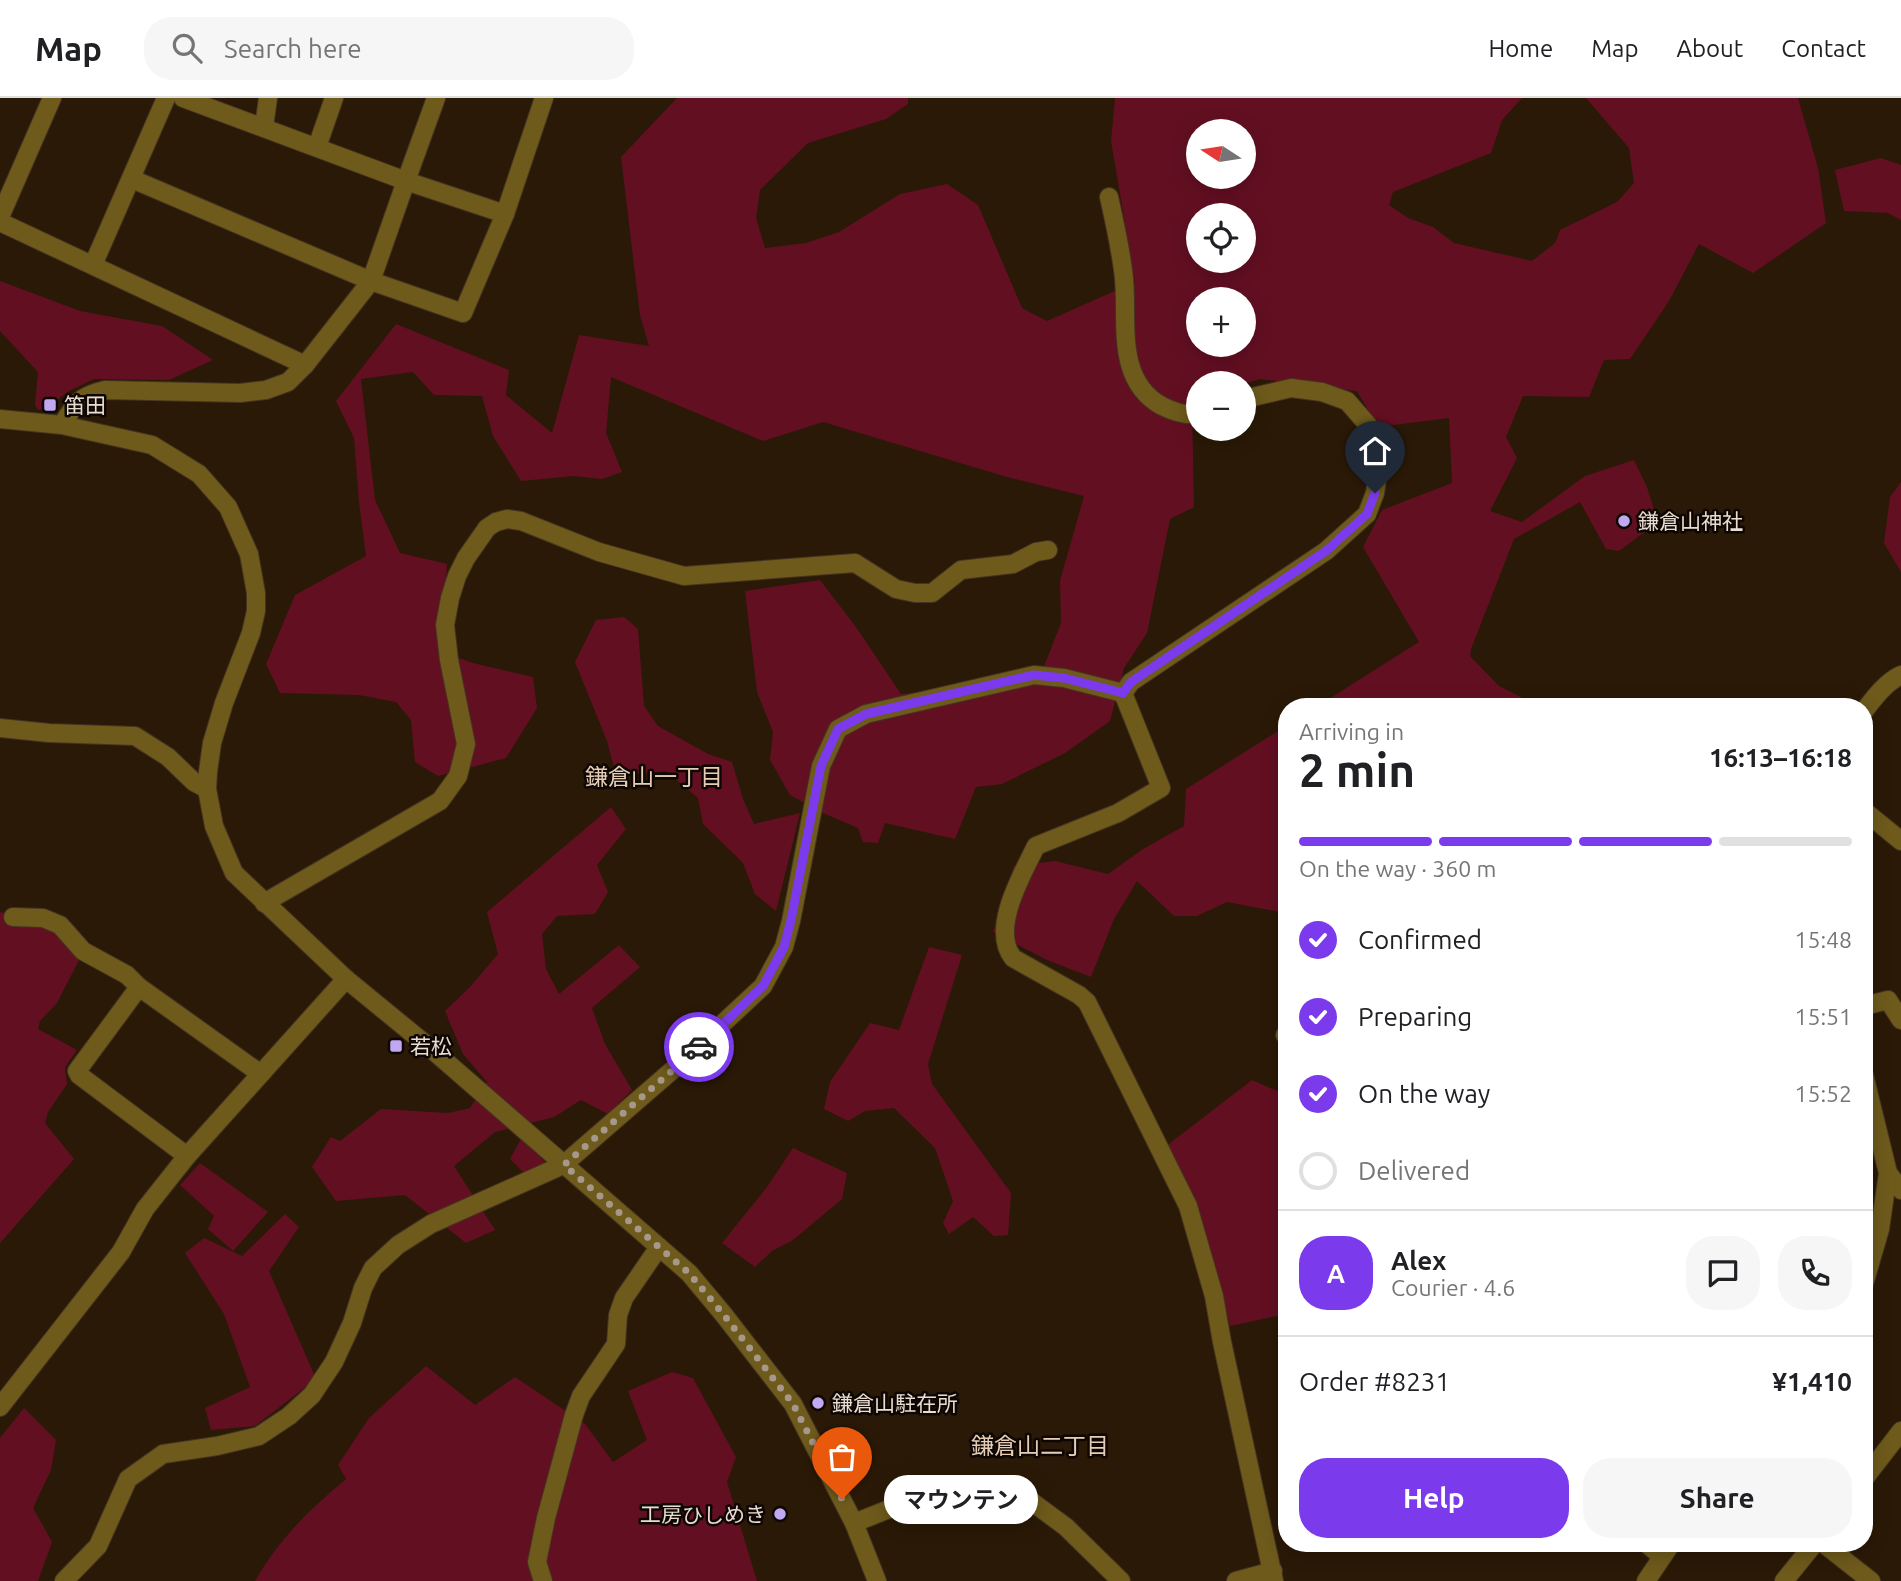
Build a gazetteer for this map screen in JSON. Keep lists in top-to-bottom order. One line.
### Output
{"districts":["鎌倉山一丁目","鎌倉山二丁目"],"places":{"transit":["笛田","若松"],"other":["鎌倉山神社","鎌倉山駐在所","マウンテン","工房ひしめき"]},"north":"left","page":{"header":"Map","search":"Search here","nav":["Home","Map","About","Contact"],"map_buttons":["+","−"],"heading":["2 min","Arriving in","16:13–16:18"],"panel":["Alex","Courier · 4.6","Order #8231","¥1,410"],"bar":"On the way · 360 m","list":[["Confirmed","15:48"],["Preparing","15:51"],["On the way","15:52"],"Delivered"],"round":"A","buttons":["Help","Share"],"bubble":"マウンテン"}}
